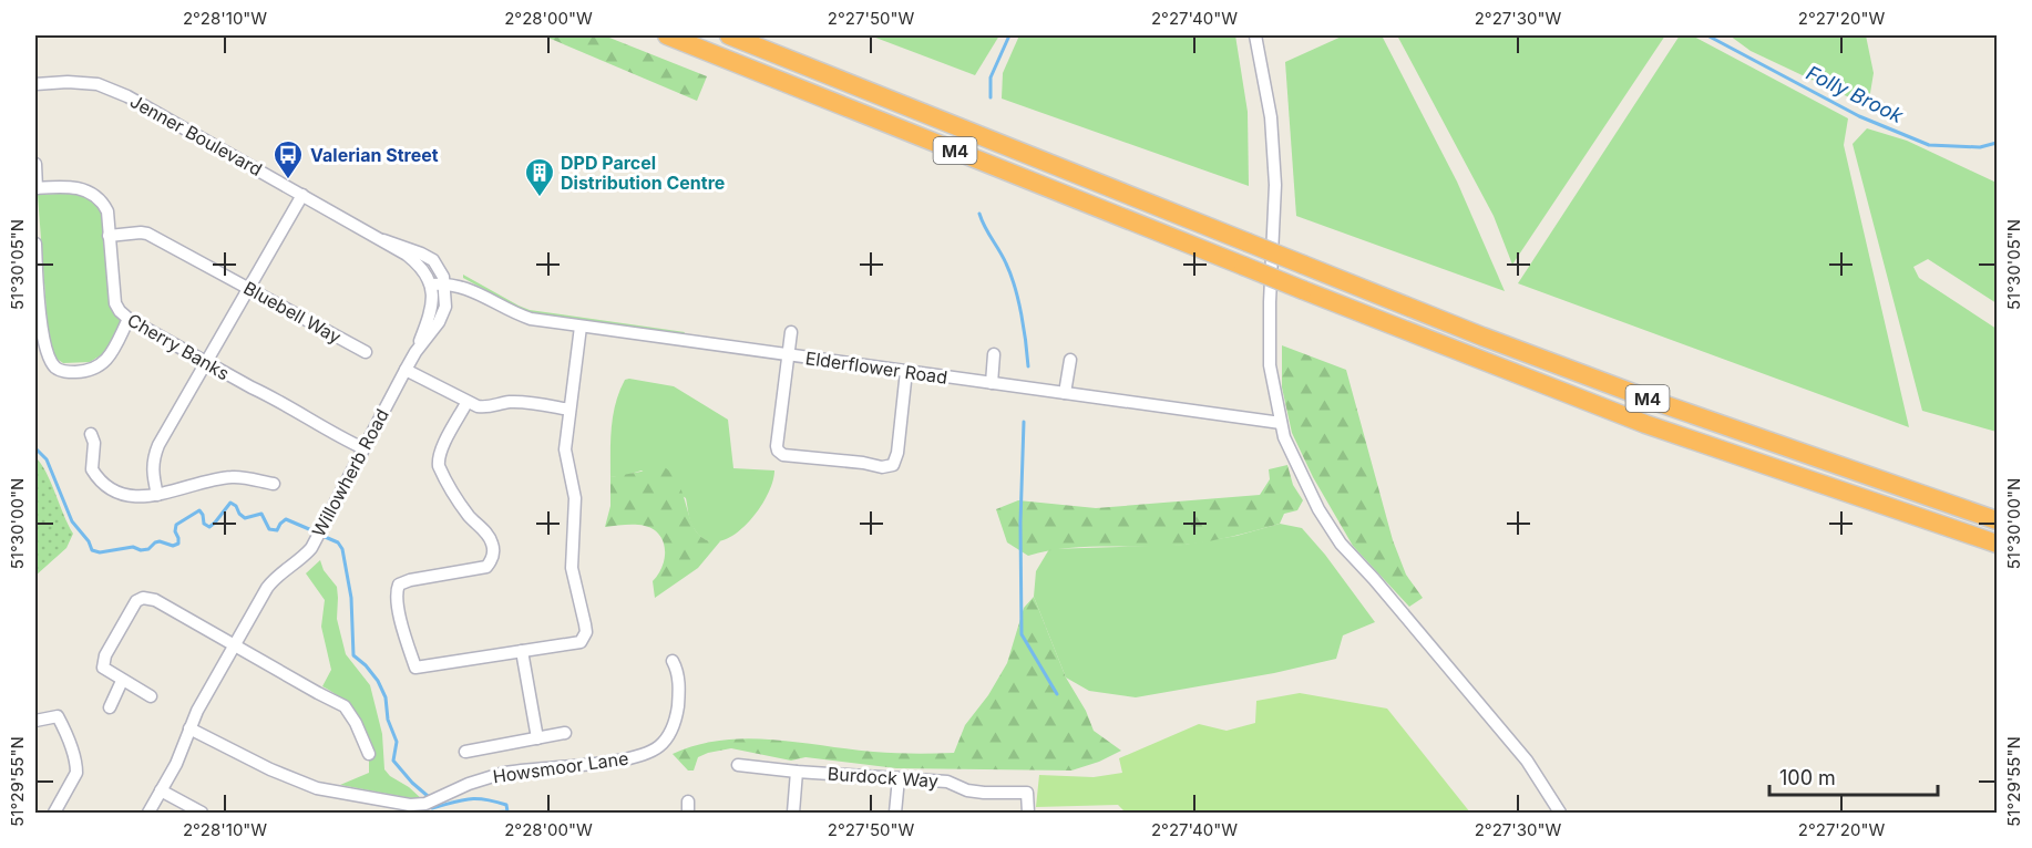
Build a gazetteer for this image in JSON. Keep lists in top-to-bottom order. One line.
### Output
{"streets":{"highway":["M4"],"street":["Jenner Boulevard","Bluebell Way","Cherry Banks","Elderflower Road","Willowherb Road","Howsmoor Lane","Burdock Way"]},"crossings":[["Jenner Boulevard","Elderflower Road"],["Jenner Boulevard","Willowherb Road"],["Bluebell Way","Cherry Banks"],["Cherry Banks","Willowherb Road"],["Willowherb Road","Howsmoor Lane"]],"water":["Folly Brook"],"places":{"bus stop":["Valerian Street"],"building":["DPD Parcel Distribution Centre"]},"scale_bar":"100 m","coordinates":["2°28'10\"W","2°28'00\"W","2°27'50\"W","2°27'40\"W","2°27'30\"W","2°27'20\"W","51°30'05\"N","51°30'00\"N","51°29'55\"N"]}
